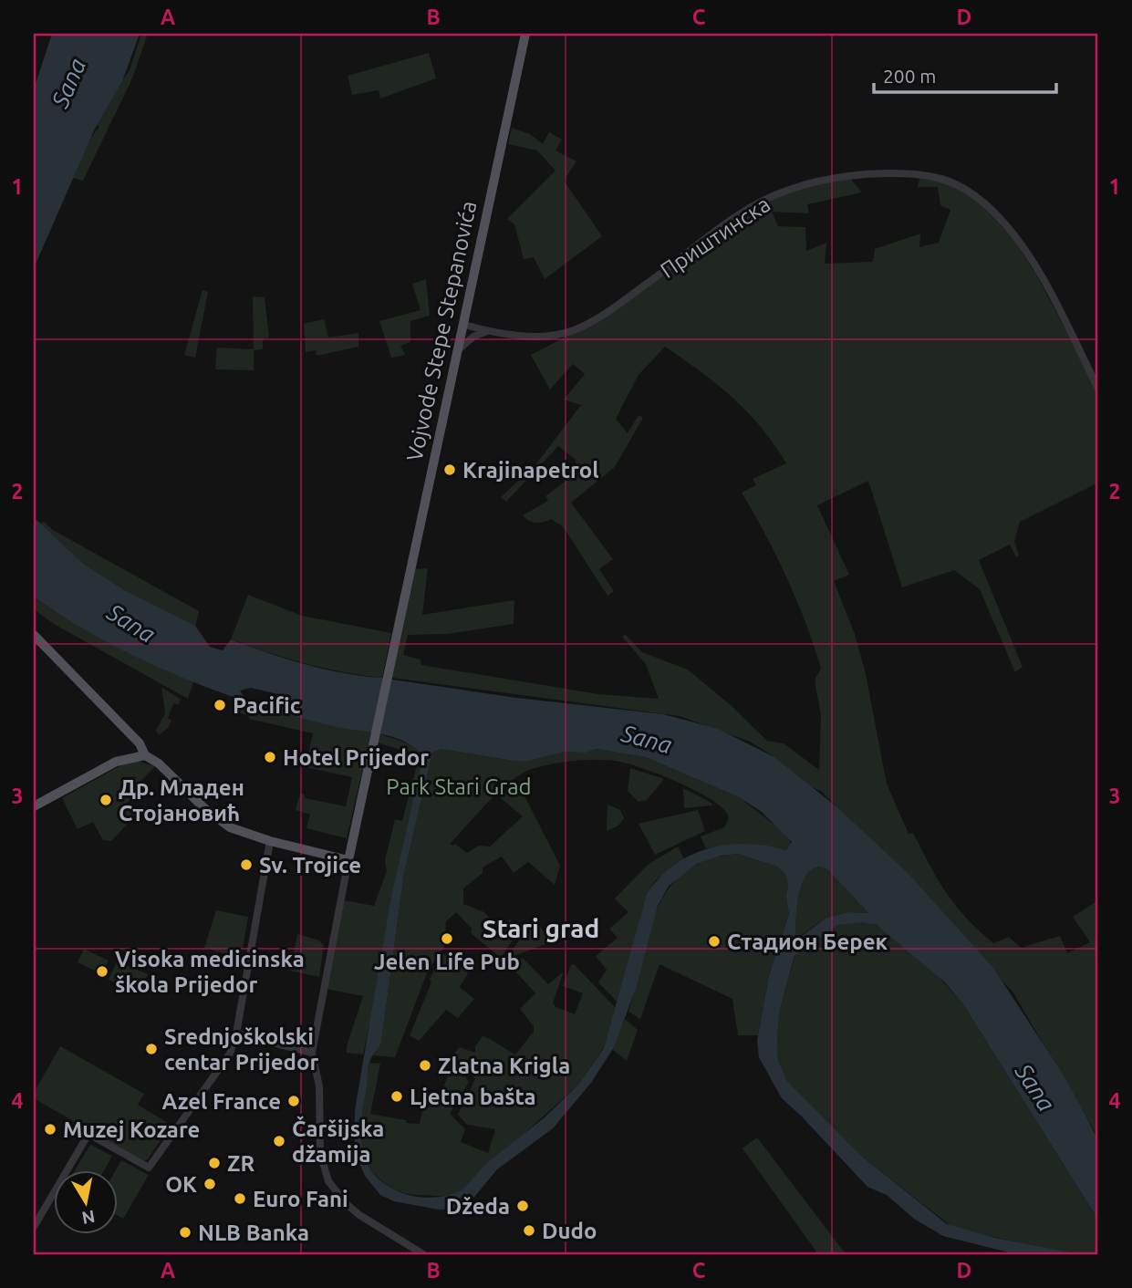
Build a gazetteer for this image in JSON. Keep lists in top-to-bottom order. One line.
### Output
{"streets":{"main road":["Vojvode Stepe Stepanovića"],"street":["Приштинска"]},"crossings":[["Приштинска","Vojvode Stepe Stepanovića"]],"districts":["Stari grad"],"water":["Sana"],"parks":["Park Stari Grad"],"places":["Krajinapetrol","Pacific","Hotel Prijedor","Др. Младен Стојановић","Sv. Trojice","Jelen Life Pub","Стадион Берек","Visoka medicinska škola Prijedor","Srednjoškolski centar Prijedor","Zlatna Krigla","Ljetna bašta","Azel France","Muzej Kozare","Čaršijska džamija","ZR","OK","Euro Fani","Džeda","Dudo","NLB Banka"],"scale_bar":"200 m","north":"bottom","grid":{"columns":["A","B","C","D"],"rows":["1","2","3","4"]}}
